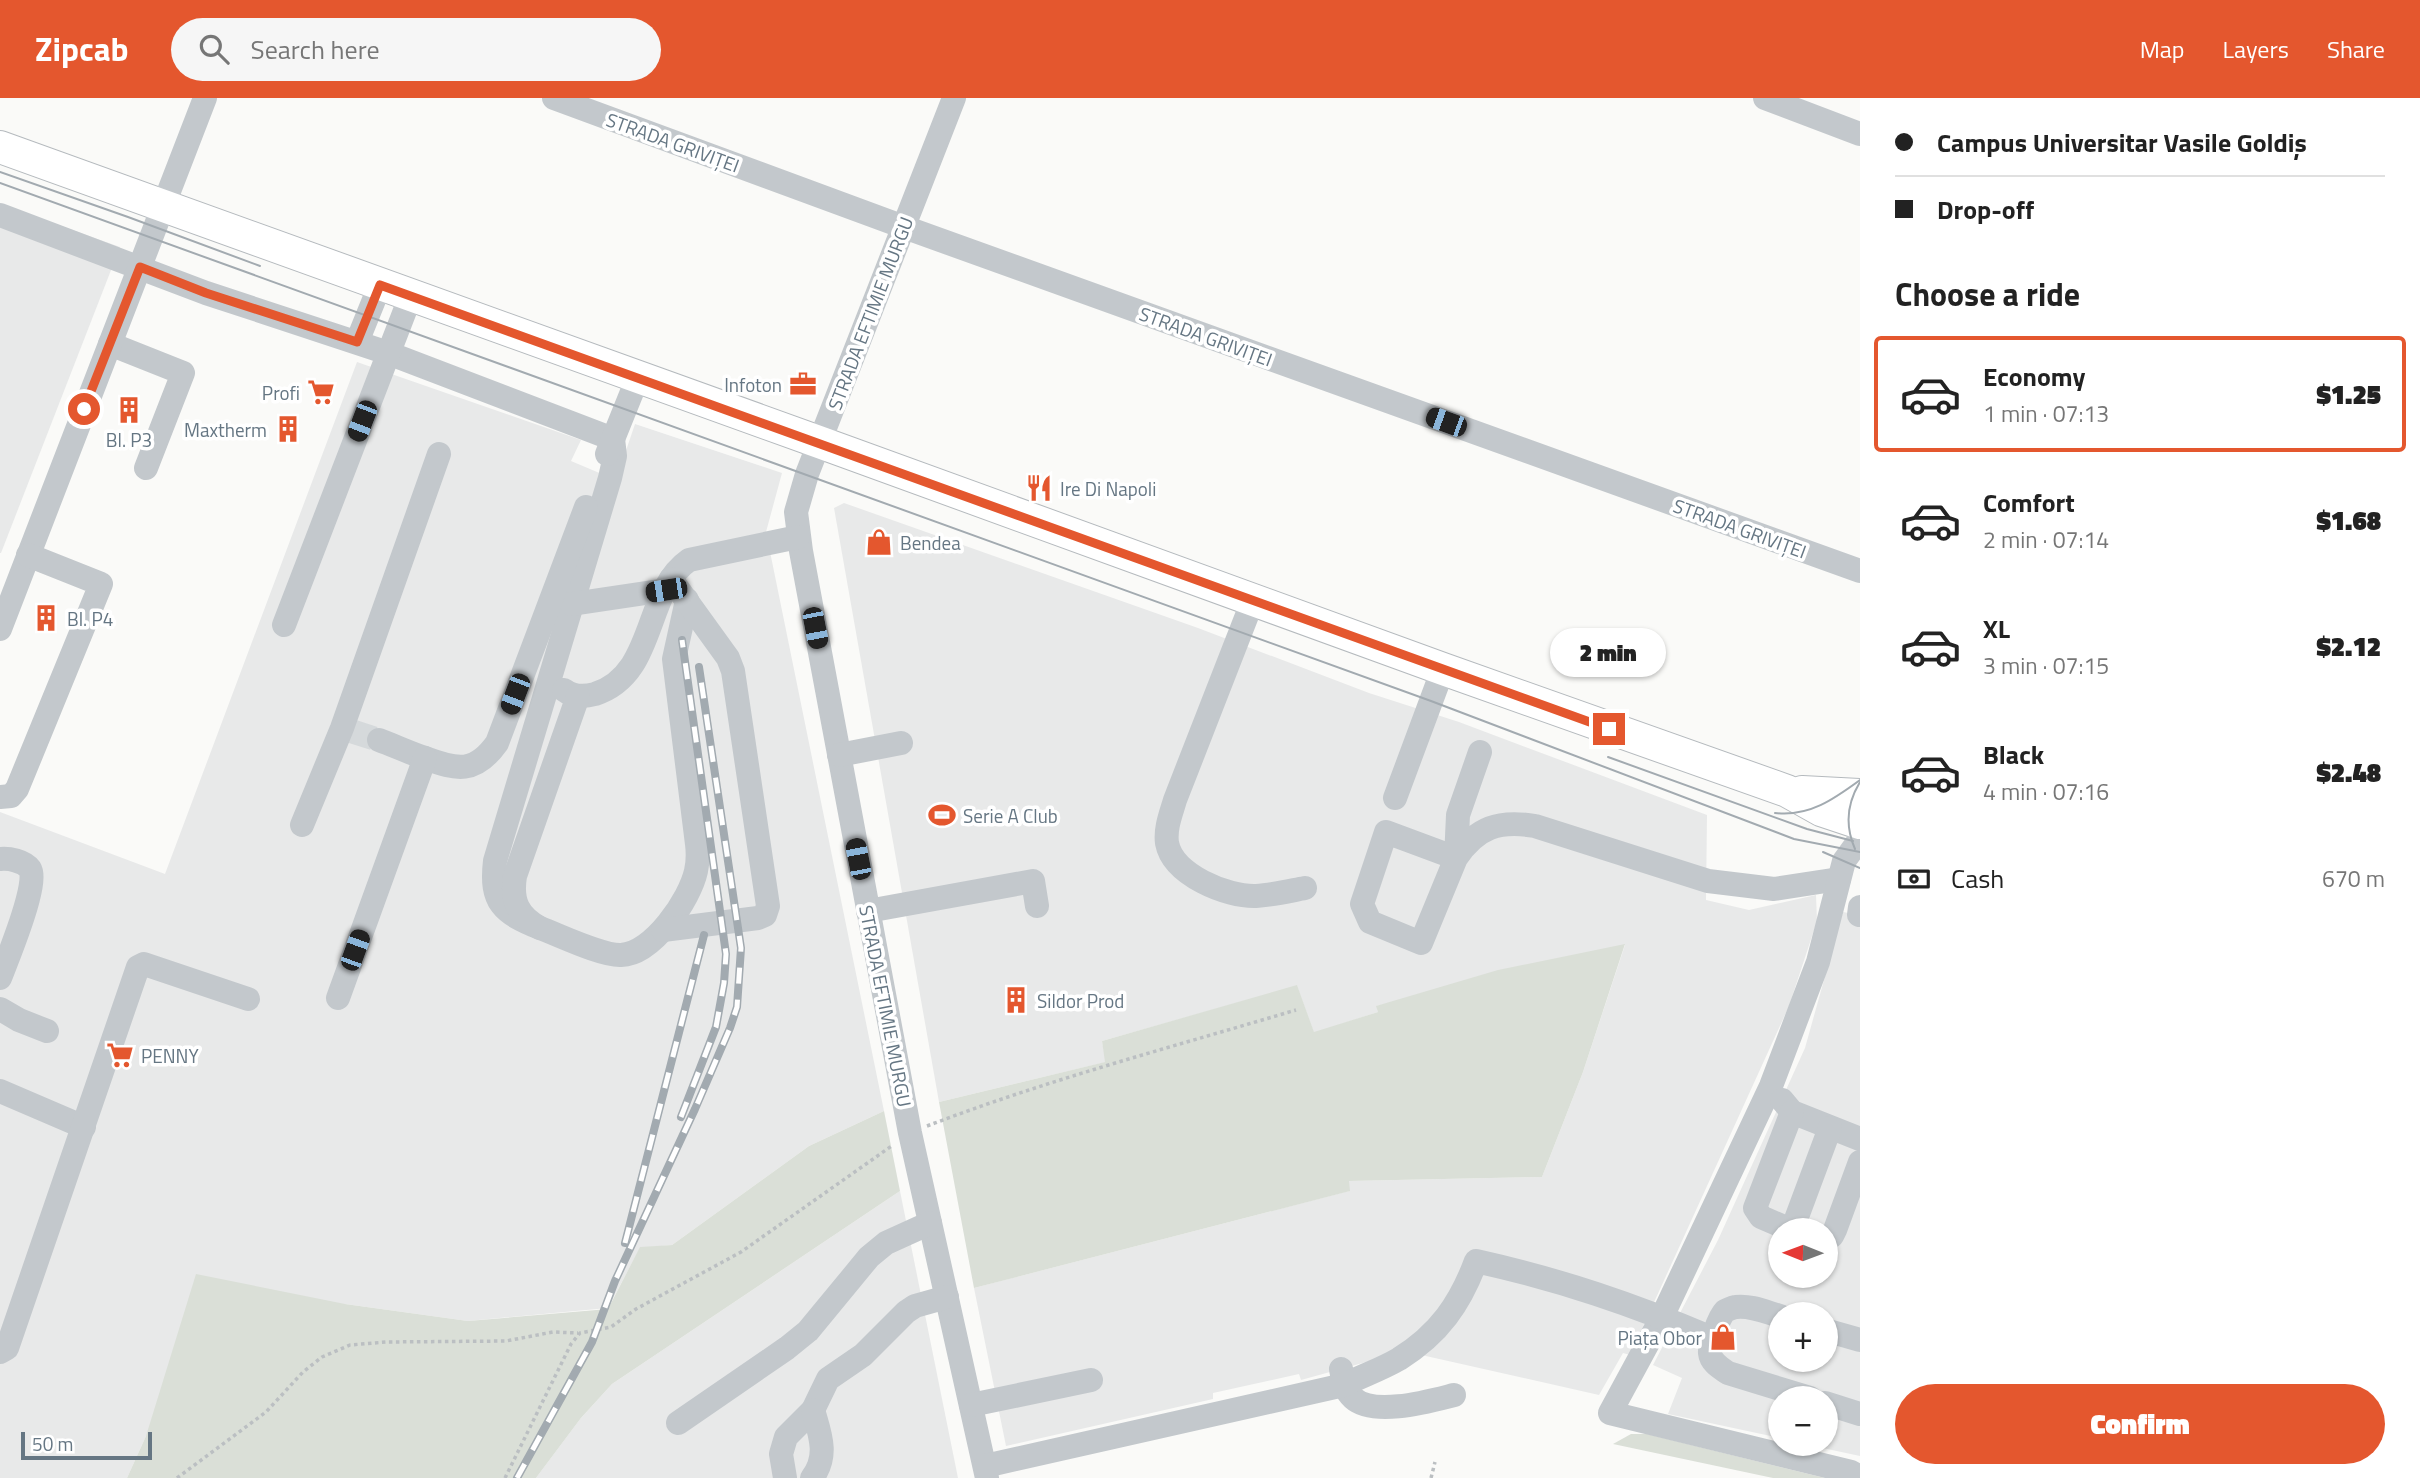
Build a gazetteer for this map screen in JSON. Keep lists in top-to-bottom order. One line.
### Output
{"streets":{"street":["STRADA GRIVIȚEI","STRADA EFTIMIE MURGU"]},"crossings":[["STRADA GRIVIȚEI","STRADA EFTIMIE MURGU"]],"places":{"office":["Infoton"],"supermarket":["Profi","PENNY"],"building":["Bl. P3","Maxtherm","Bl. P4","Sildor Prod"],"restaurant":["Ire Di Napoli"],"shop":["Bendea","Piața Obor"],"sports":["Serie A Club"]},"scale_bar":"50 m","north":"left","page":{"header":"Zipcab","search":"Search here","nav":["Map","Layers","Share"],"banner":["Campus Universitar Vasile Goldiș","Drop-off"],"heading":"Choose a ride","list":[{"name":"Economy","note":"1 min · 07:13","value":"$1.25"},{"name":"Comfort","note":"2 min · 07:14","value":"$1.68"},{"name":"XL","note":"3 min · 07:15","value":"$2.12"},{"name":"Black","note":"4 min · 07:16","value":"$2.48"}],"bubble":"2 min","pay":["Cash","670 m"],"map_buttons":["+","−"],"buttons":"Confirm","scale":"50 m"}}
